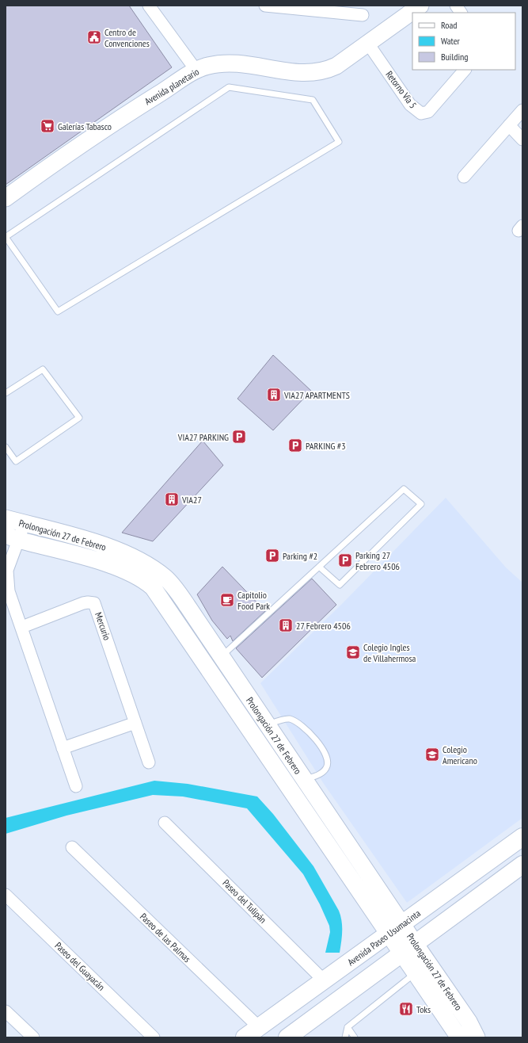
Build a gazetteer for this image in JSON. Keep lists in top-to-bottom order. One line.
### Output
{"streets":{"main road":["Avenida planetario","Prolongación 27 de Febrero","Avenida Paseo Usumacinta"],"street":["Retorno Vía 5","Mercurio","Paseo del Tulipán","Paseo de las Palmas","Paseo del Guayacán"]},"crossings":[["Avenida planetario","Retorno Vía 5"],["Prolongación 27 de Febrero","Avenida Paseo Usumacinta"],["Paseo del Tulipán","Avenida Paseo Usumacinta"],["Paseo de las Palmas","Avenida Paseo Usumacinta"]],"places":{"public building":["Centro de Convenciones"],"supermarket":["Galerías Tabasco"],"building":["VIA27 APARTMENTS","VIA27","27 Febrero 4506"],"parking":["VIA27 PARKING","PARKING #3","Parking #2","Parking 27 Febrero 4506"],"cafe":["Capitolio Food Park"],"school or university":["Colegio Ingles de Villahermosa","Colegio Americano"],"restaurant":["Toks"]},"legend":["Road","Water","Building"]}
